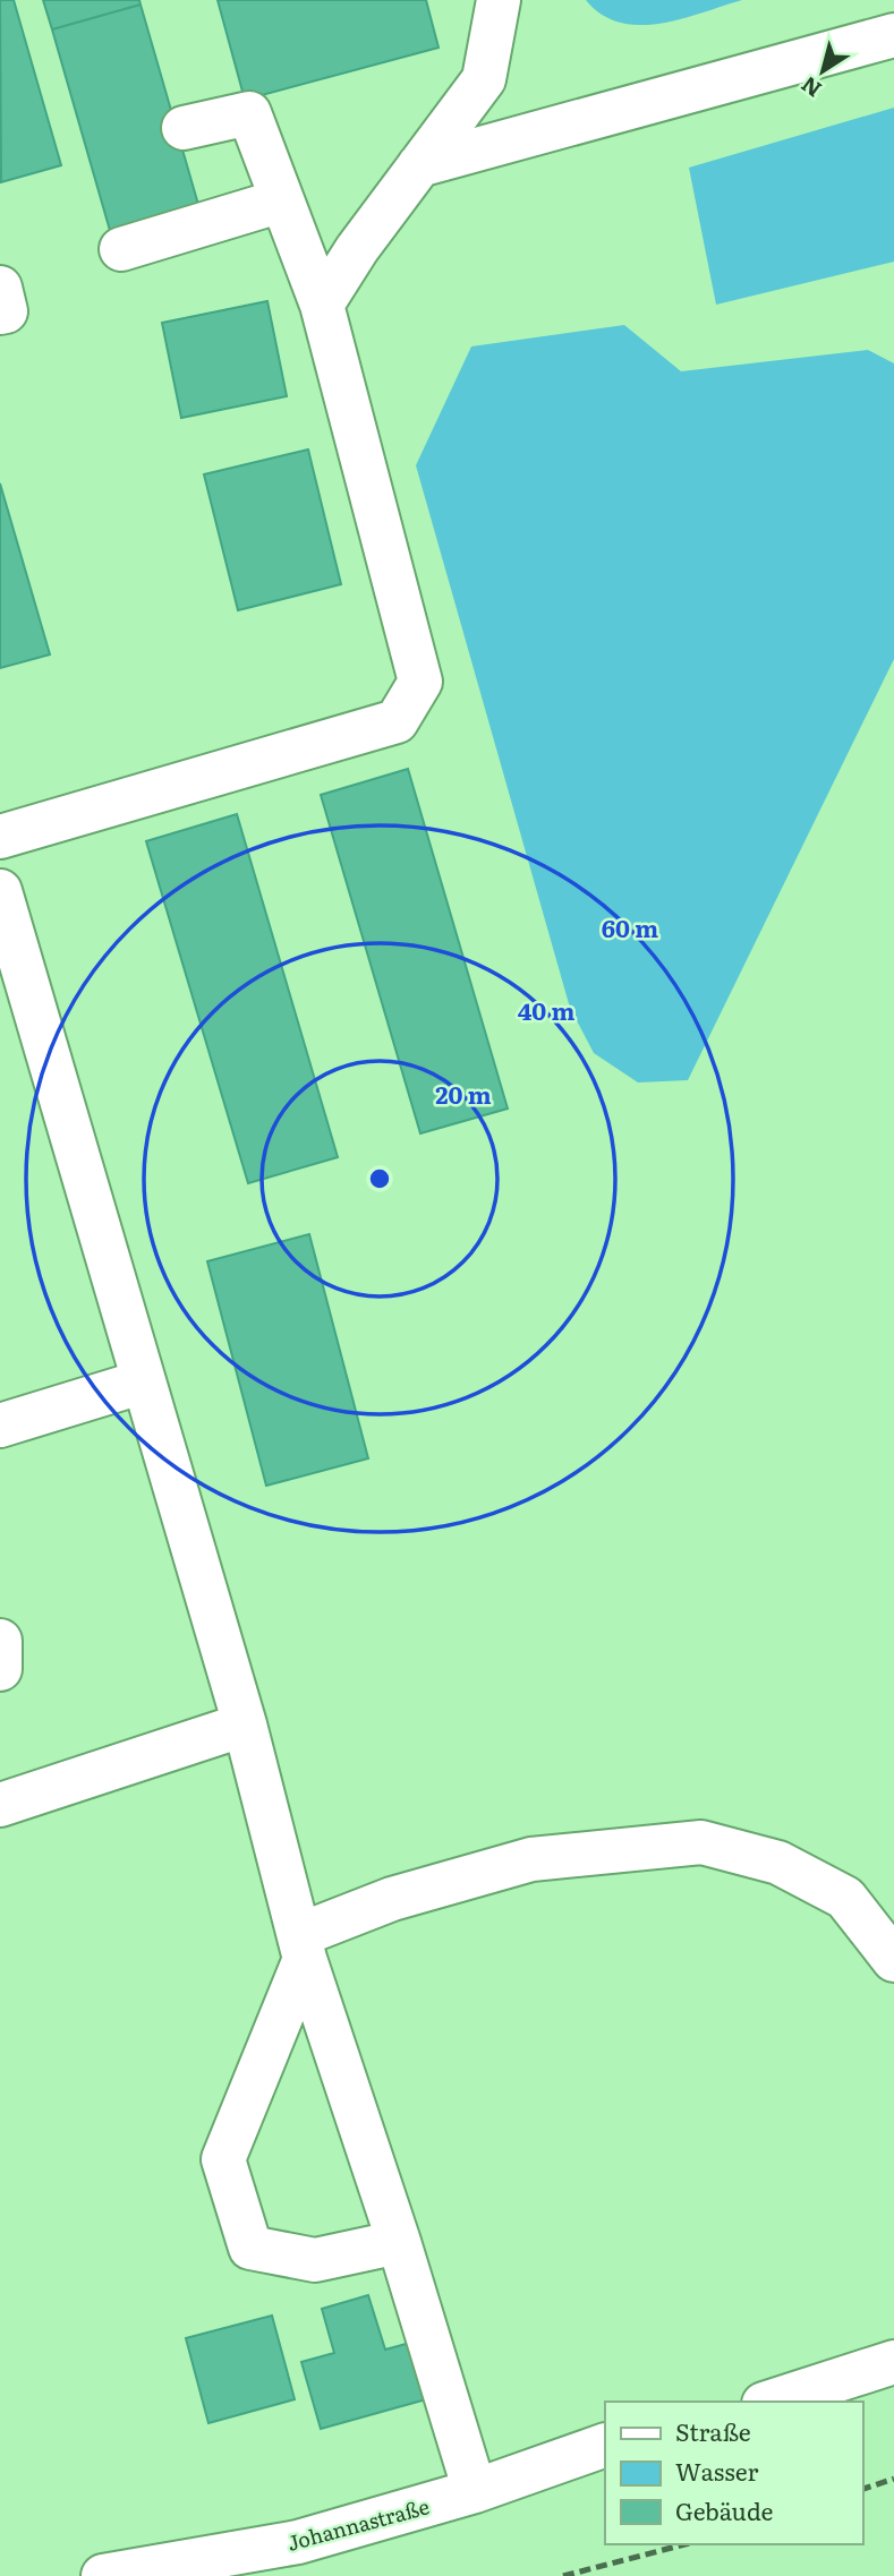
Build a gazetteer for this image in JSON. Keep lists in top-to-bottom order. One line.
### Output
{"streets":{"street":["Johannastraße"]},"legend":["Straße","Wasser","Gebäude"],"north":"bottom left","rings":["60 m","40 m","20 m"]}
